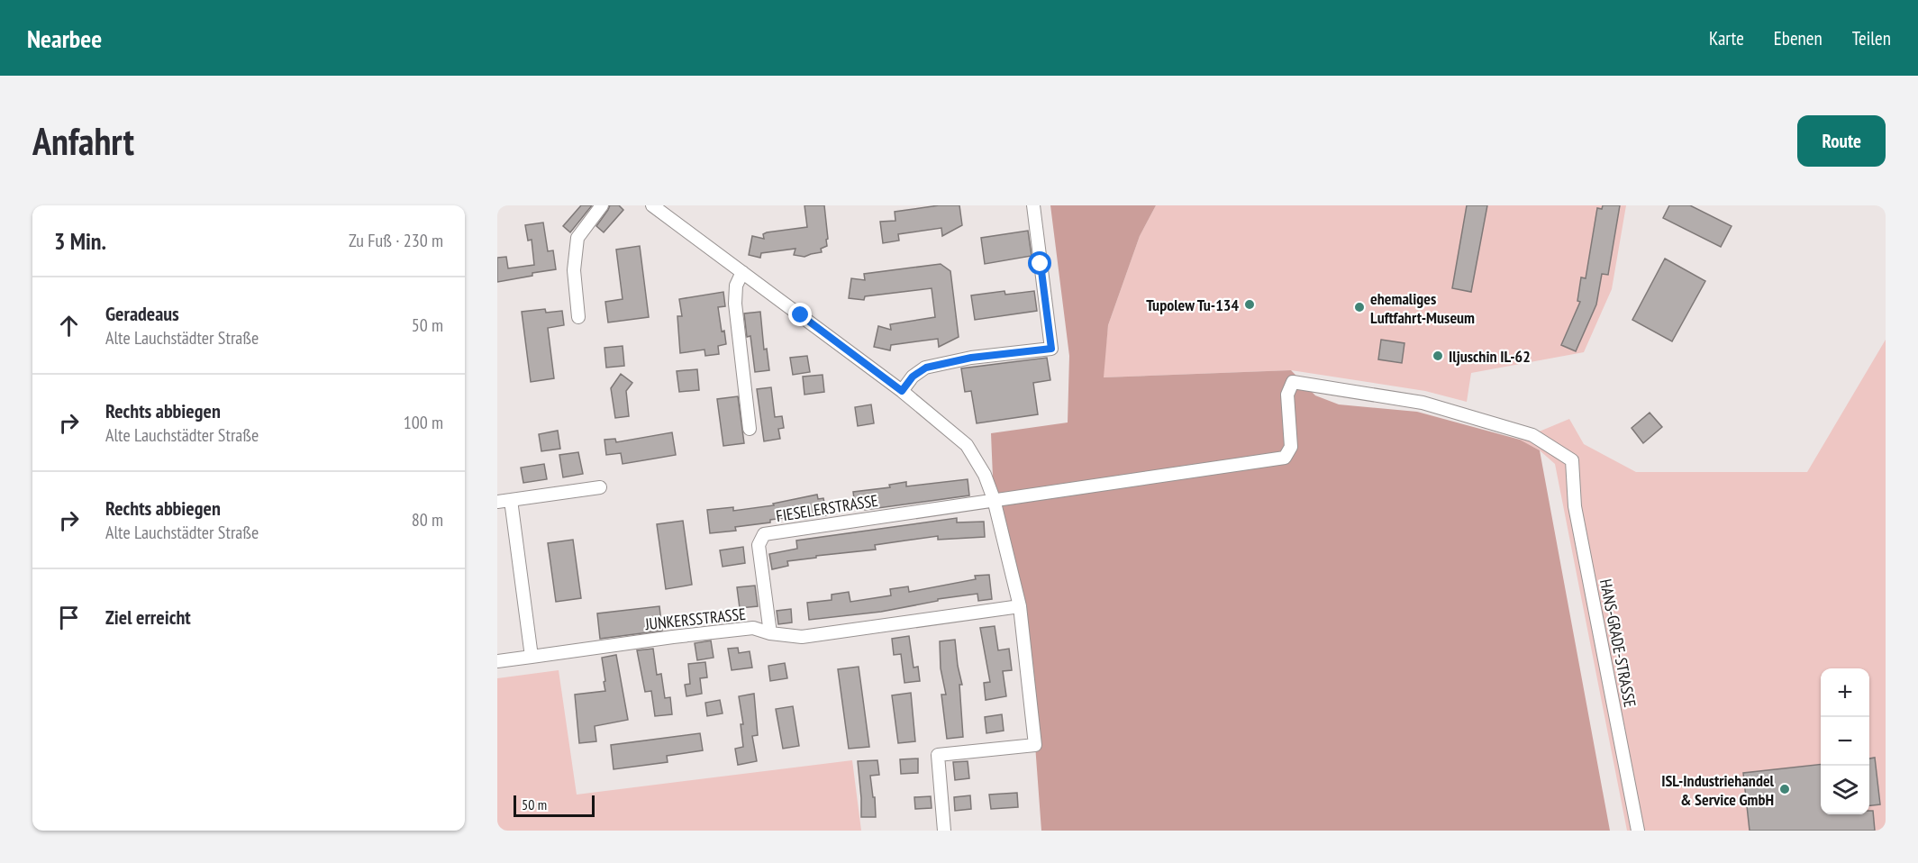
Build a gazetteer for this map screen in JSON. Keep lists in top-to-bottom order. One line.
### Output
{"streets":{"street":["FIESELERSTRASSE","JUNKERSSTRASSE","HANS-GRADE-STRASSE"]},"crossings":[["FIESELERSTRASSE","JUNKERSSTRASSE"],["FIESELERSTRASSE","HANS-GRADE-STRASSE"]],"places":["Tupolew Tu-134","ehemaliges Luftfahrt-Museum","Iljuschin IL-62","ISL-Industriehandel & Service GmbH"],"scale_bar":"50 m","page":{"header":"Nearbee","nav":["Karte","Ebenen","Teilen"],"buttons":"Route","title":"Anfahrt","heading":["3 Min.","Zu Fuß · 230 m"],"list":[["Geradeaus","Alte Lauchstädter Straße","50 m"],["Rechts abbiegen","Alte Lauchstädter Straße","100 m"],["Rechts abbiegen","Alte Lauchstädter Straße","80 m"],"Ziel erreicht"],"map_buttons":["+","−"],"scale":"50 m"}}
